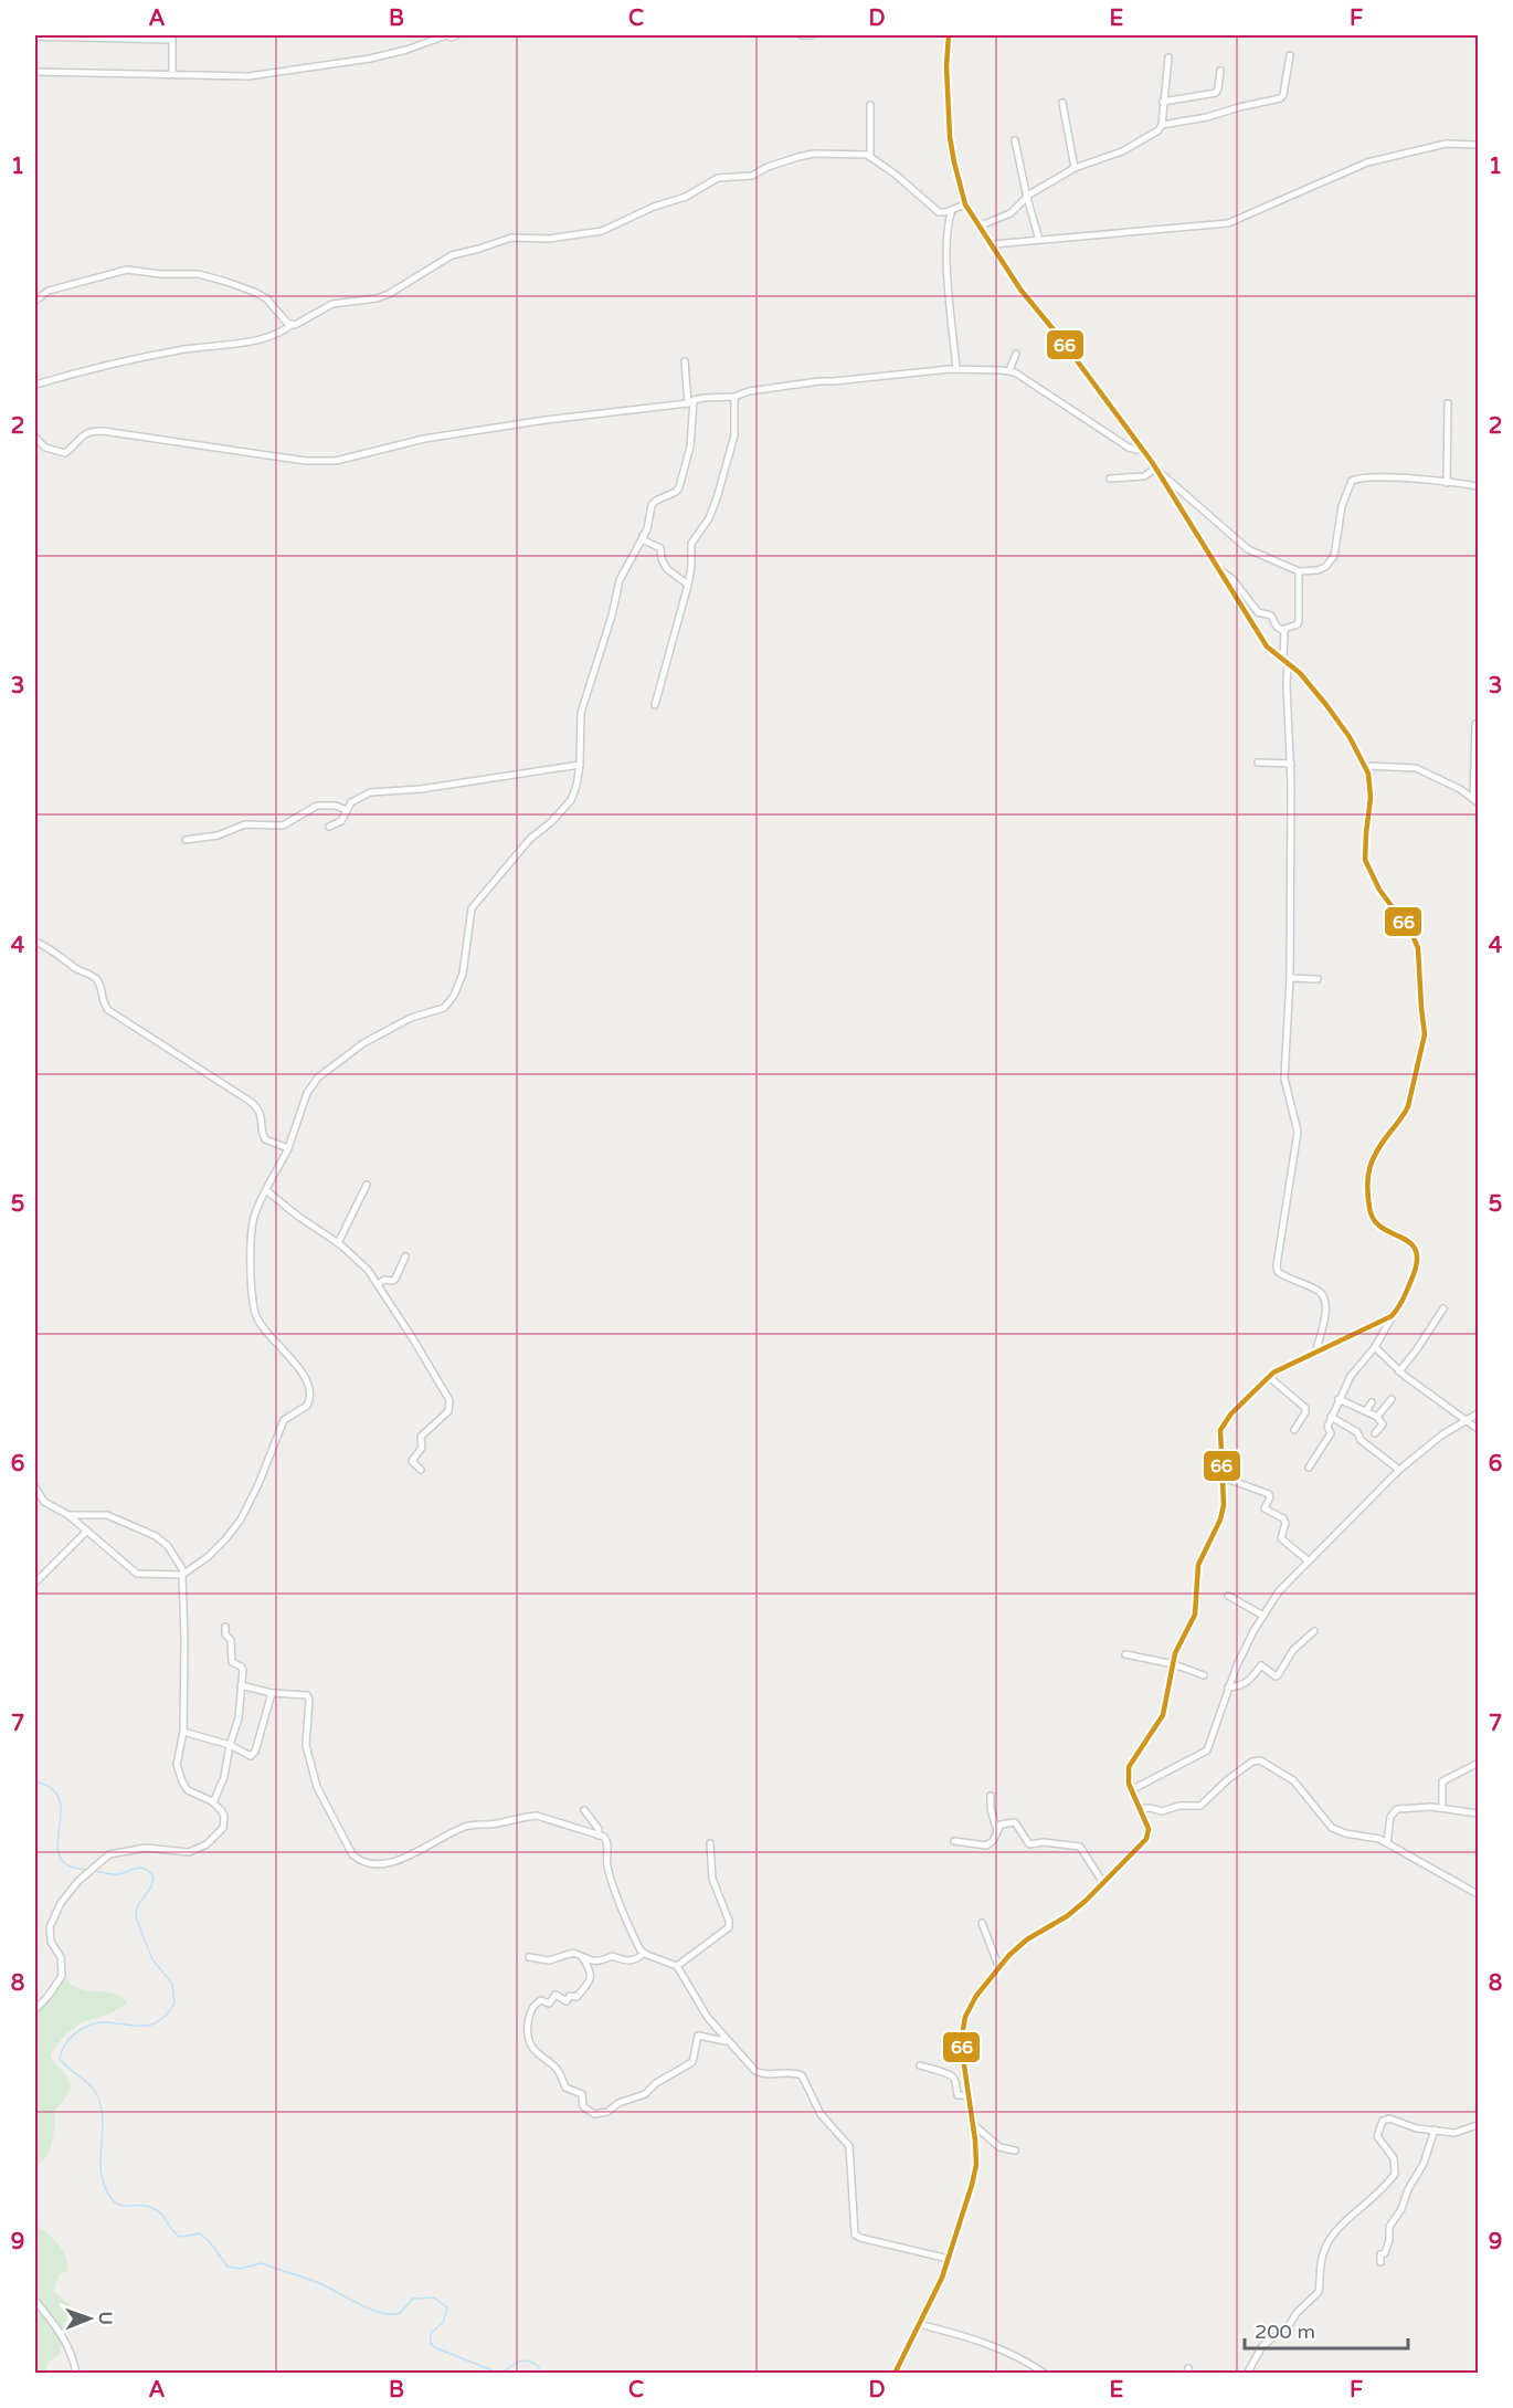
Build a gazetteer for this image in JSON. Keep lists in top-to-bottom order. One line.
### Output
{"lines":["transit line 66"],"scale_bar":"200 m","north":"right","grid":{"columns":["A","B","C","D","E","F"],"rows":["1","2","3","4","5","6","7","8","9"]}}
